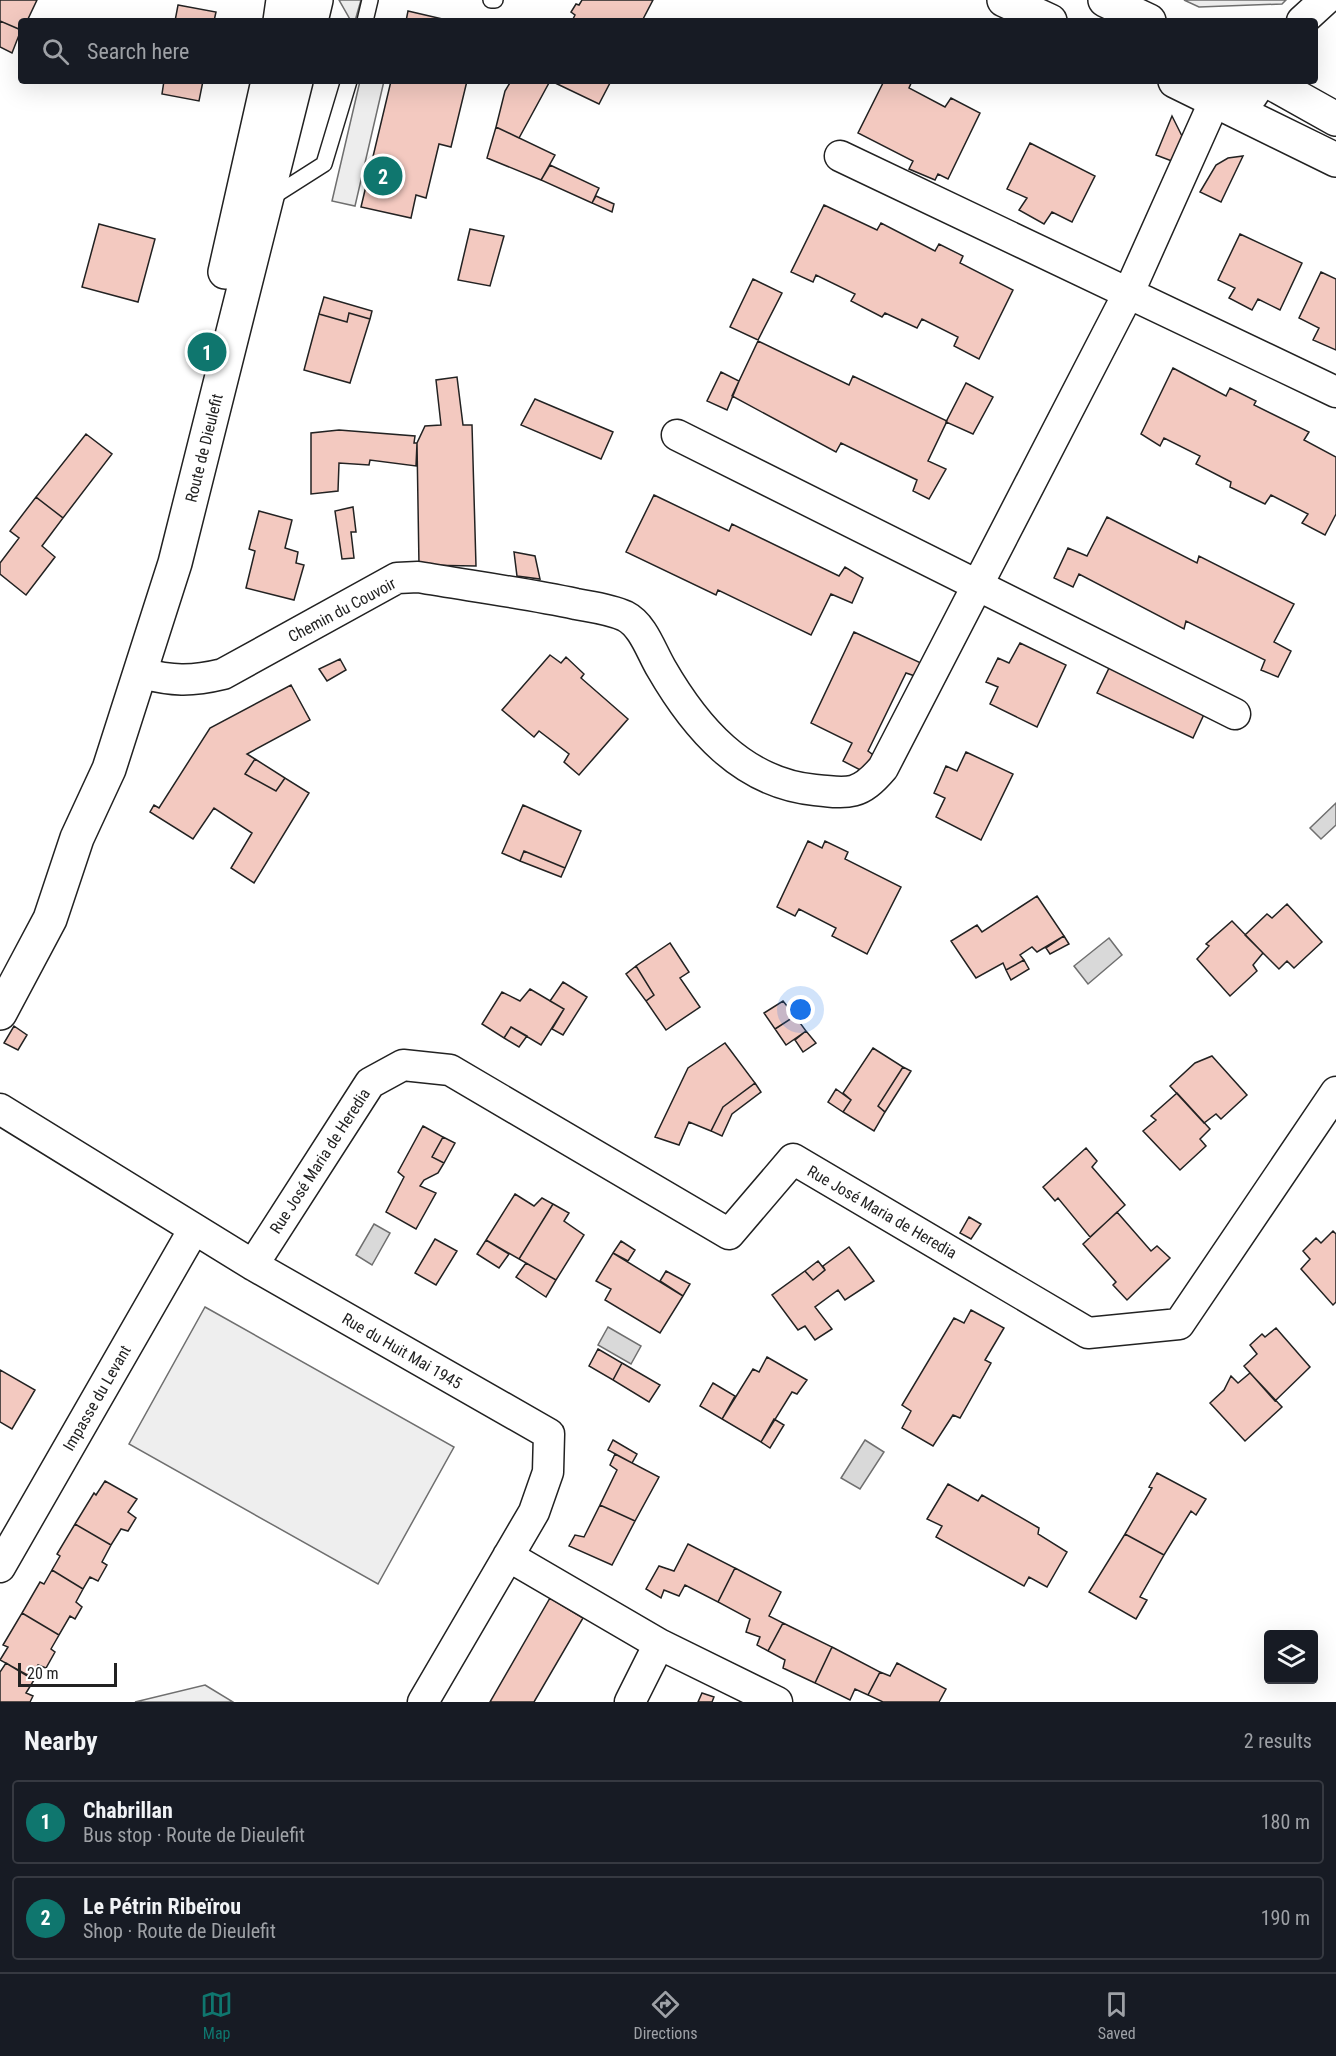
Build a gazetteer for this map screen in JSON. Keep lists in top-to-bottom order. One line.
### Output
{"streets":{"main road":["Route de Dieulefit"],"street":["Chemin du Couvoir","Rue José Maria de Heredia","Rue du Huit Mai 1945","Impasse du Levant"]},"crossings":[["Route de Dieulefit","Chemin du Couvoir"],["Rue José Maria de Heredia","Rue du Huit Mai 1945"],["Rue du Huit Mai 1945","Impasse du Levant"]],"scale_bar":"20 m","page":{"search":"Search here","pins":["2","1"],"scale":"20 m","heading":["Nearby","2 results"],"list":[{"mark":"1","name":"Chabrillan","note":"Bus stop · Route de Dieulefit","value":"180 m"},{"mark":"2","name":"Le Pétrin Ribeïrou","note":"Shop · Route de Dieulefit","value":"190 m"}],"nav":["Map","Directions","Saved"]}}
